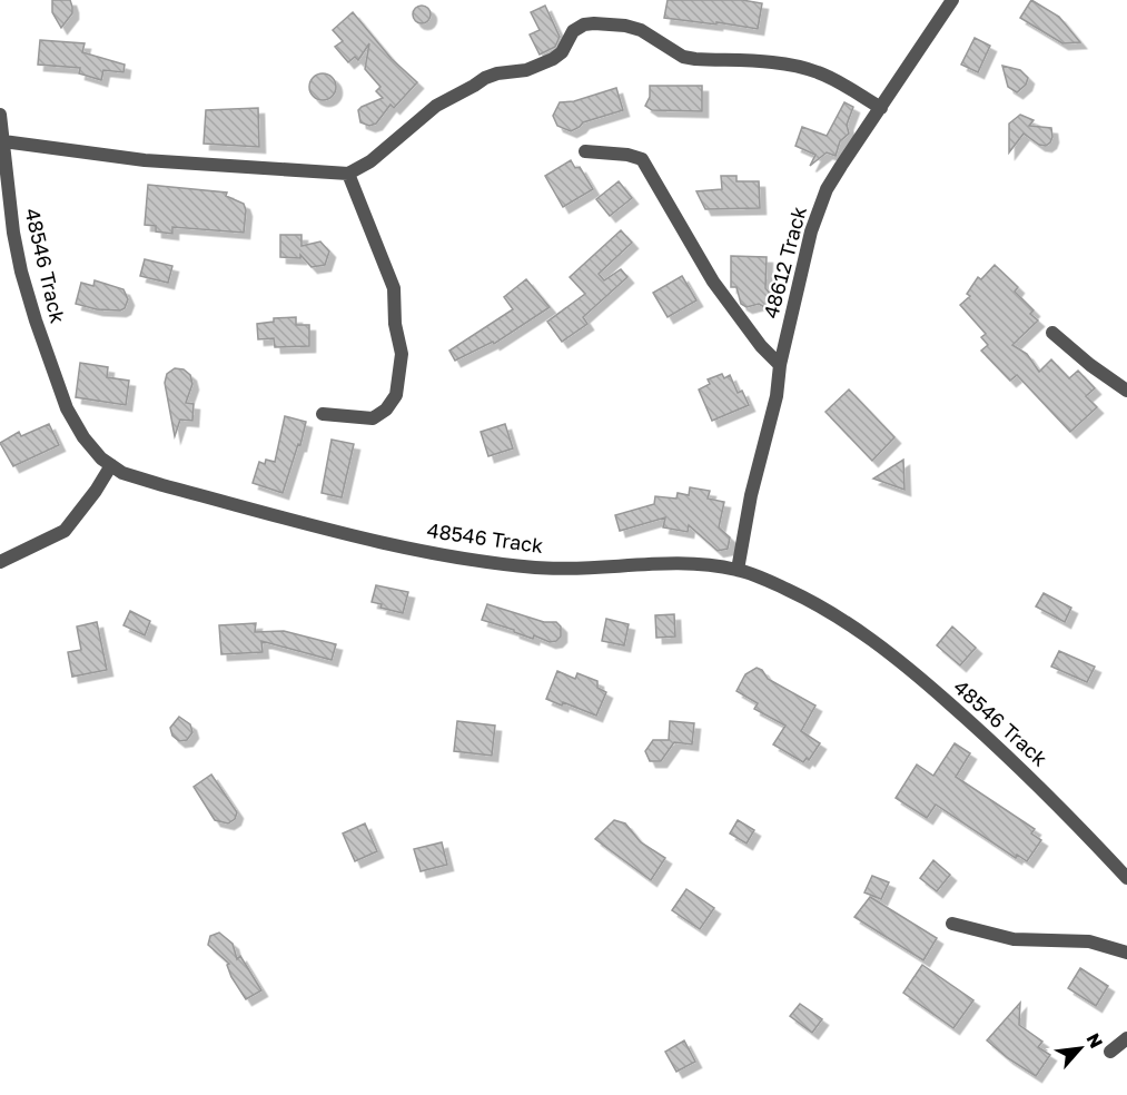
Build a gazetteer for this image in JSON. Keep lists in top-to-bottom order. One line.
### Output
{"streets":{"street":["48612 Track","48546 Track"]},"crossings":[["48612 Track","48546 Track"]],"north":"top right"}
